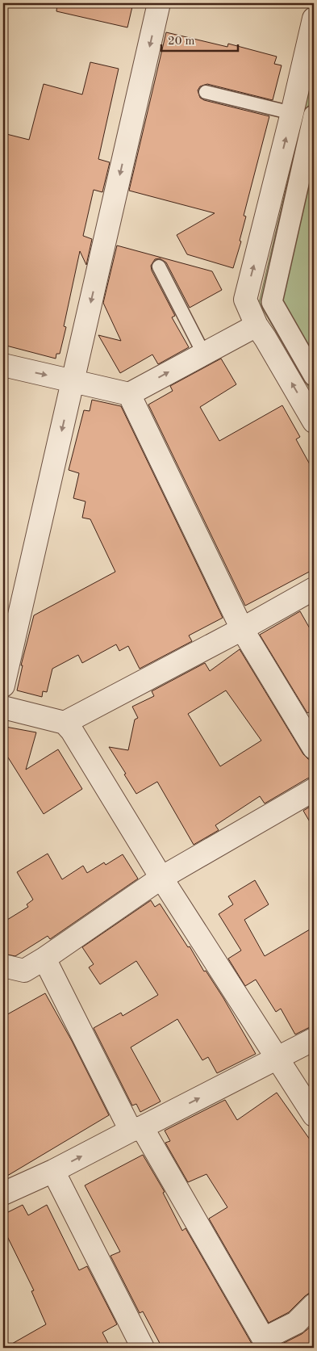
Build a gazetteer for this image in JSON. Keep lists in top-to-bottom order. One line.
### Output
{"scale_bar":"20 m"}
